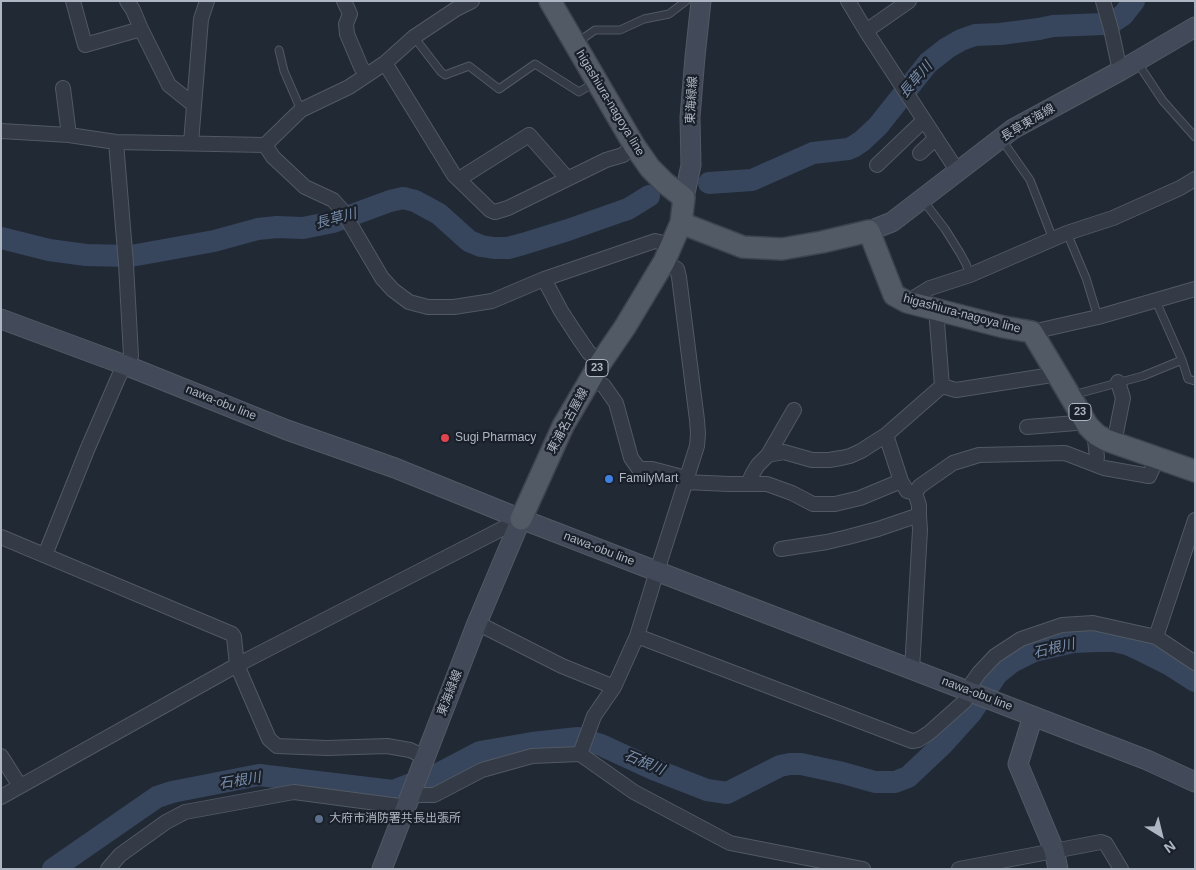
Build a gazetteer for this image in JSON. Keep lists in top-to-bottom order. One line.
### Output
{"streets":{"main road":["東海緑線","higashiura-nagoya line","長草東海線","23","nawa-obu line","東浦名古屋線"]},"crossings":[["東海緑線","higashiura-nagoya line"],["東海緑線","23"],["東海緑線","nawa-obu line"],["東海緑線","東浦名古屋線"],["higashiura-nagoya line","長草東海線"],["higashiura-nagoya line","23"],["23","東浦名古屋線"],["nawa-obu line","東浦名古屋線"]],"water":["長草川","石根川"],"places":["Sugi Pharmacy","FamilyMart","大府市消防署共長出張所"],"north":"bottom right"}
